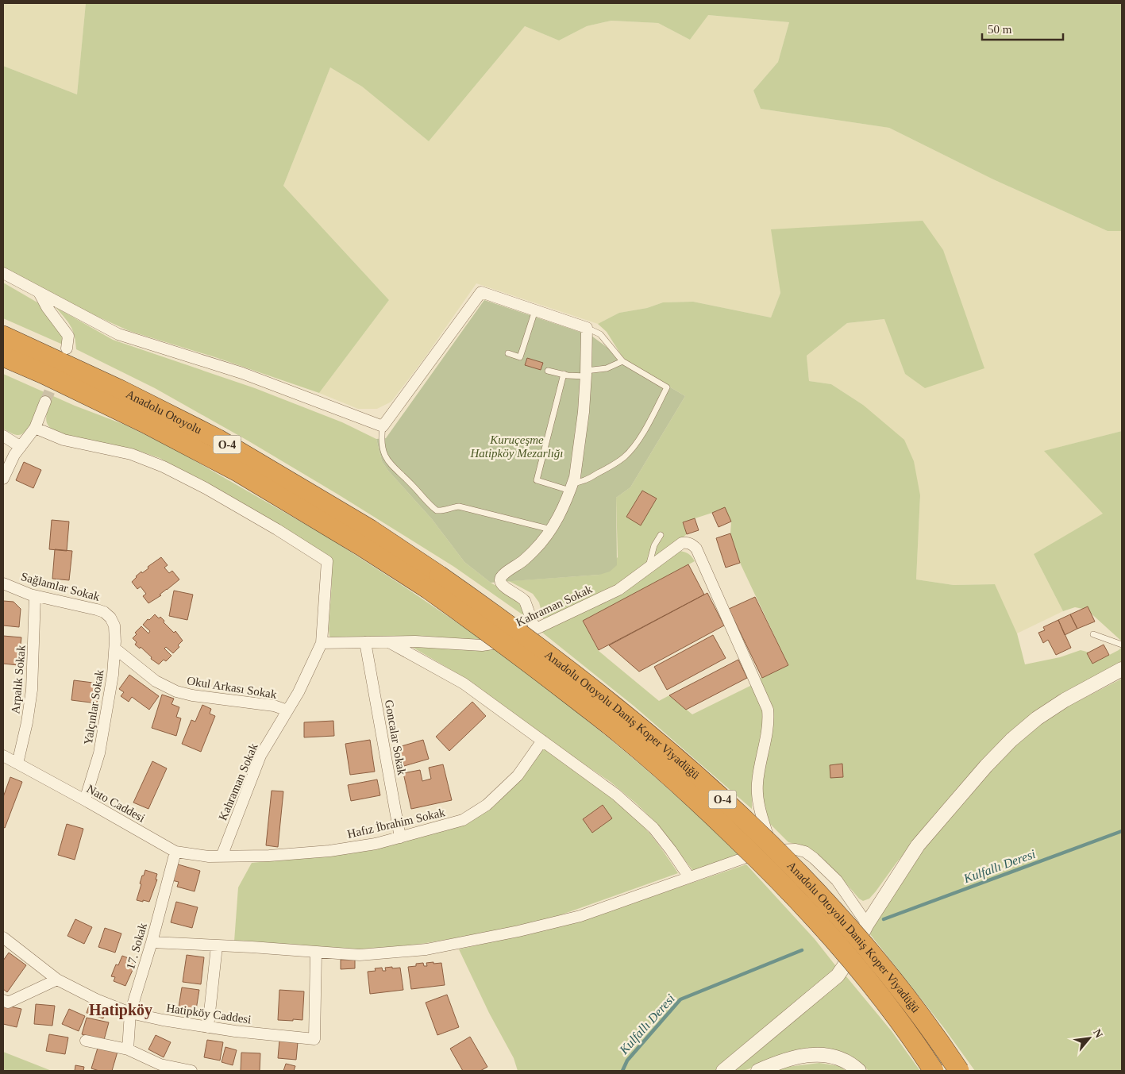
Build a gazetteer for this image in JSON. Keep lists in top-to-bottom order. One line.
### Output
{"streets":{"highway":["Anadolu Otoyolu","O-4","Anadolu Otoyolu Daniş Koper Viyadüğü"],"street":["Sağlamlar Sokak","Kahraman Sokak","Arpalık Sokak","Okul Arkası Sokak","Yalçınlar Sokak","Goncalar Sokak","Nato Caddesi","Hafız İbrahim Sokak","17. Sokak","Hatipköy Caddesi"]},"crossings":[["Anadolu Otoyolu","Anadolu Otoyolu Daniş Koper Viyadüğü"],["Sağlamlar Sokak","Arpalık Sokak"],["Sağlamlar Sokak","Yalçınlar Sokak"],["Kahraman Sokak","Okul Arkası Sokak"],["Kahraman Sokak","Goncalar Sokak"],["Kahraman Sokak","Nato Caddesi"],["Kahraman Sokak","Hafız İbrahim Sokak"],["Arpalık Sokak","Nato Caddesi"],["Okul Arkası Sokak","Yalçınlar Sokak"],["Yalçınlar Sokak","Nato Caddesi"],["Goncalar Sokak","Hafız İbrahim Sokak"],["Nato Caddesi","Hafız İbrahim Sokak"],["Nato Caddesi","17. Sokak"],["17. Sokak","Hatipköy Caddesi"]],"districts":["Hatipköy"],"water":["Kulfallı Deresi"],"parks":["Kuruçeşme Hatipköy Mezarlığı"],"scale_bar":"50 m","north":"top right"}
